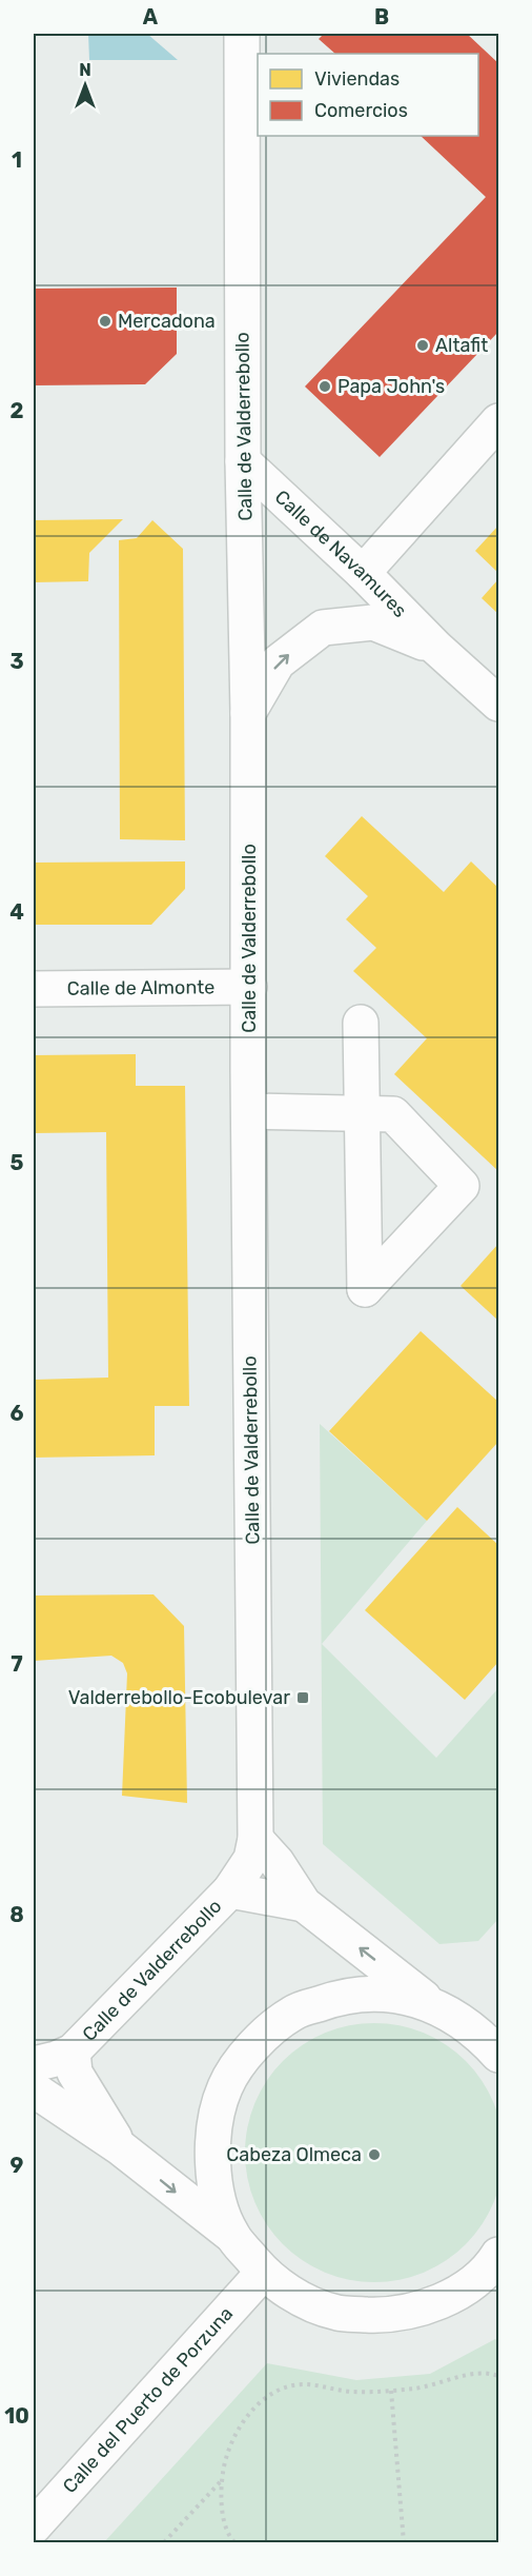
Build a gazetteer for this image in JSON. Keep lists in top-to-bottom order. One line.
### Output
{"streets":{"street":["Calle de Valderrebollo","Calle de Navamures","Calle de Almonte","Calle del Puerto de Porzuna"]},"crossings":[["Calle de Valderrebollo","Calle de Navamures"],["Calle de Valderrebollo","Calle de Almonte"]],"places":{"other":["Mercadona","Altafit","Papa John's","Cabeza Olmeca"],"transit":["Valderrebollo-Ecobulevar"]},"legend":["Viviendas","Comercios"],"north":"top","grid":{"columns":["A","B"],"rows":["1","2","3","4","5","6","7","8","9","10"]}}
